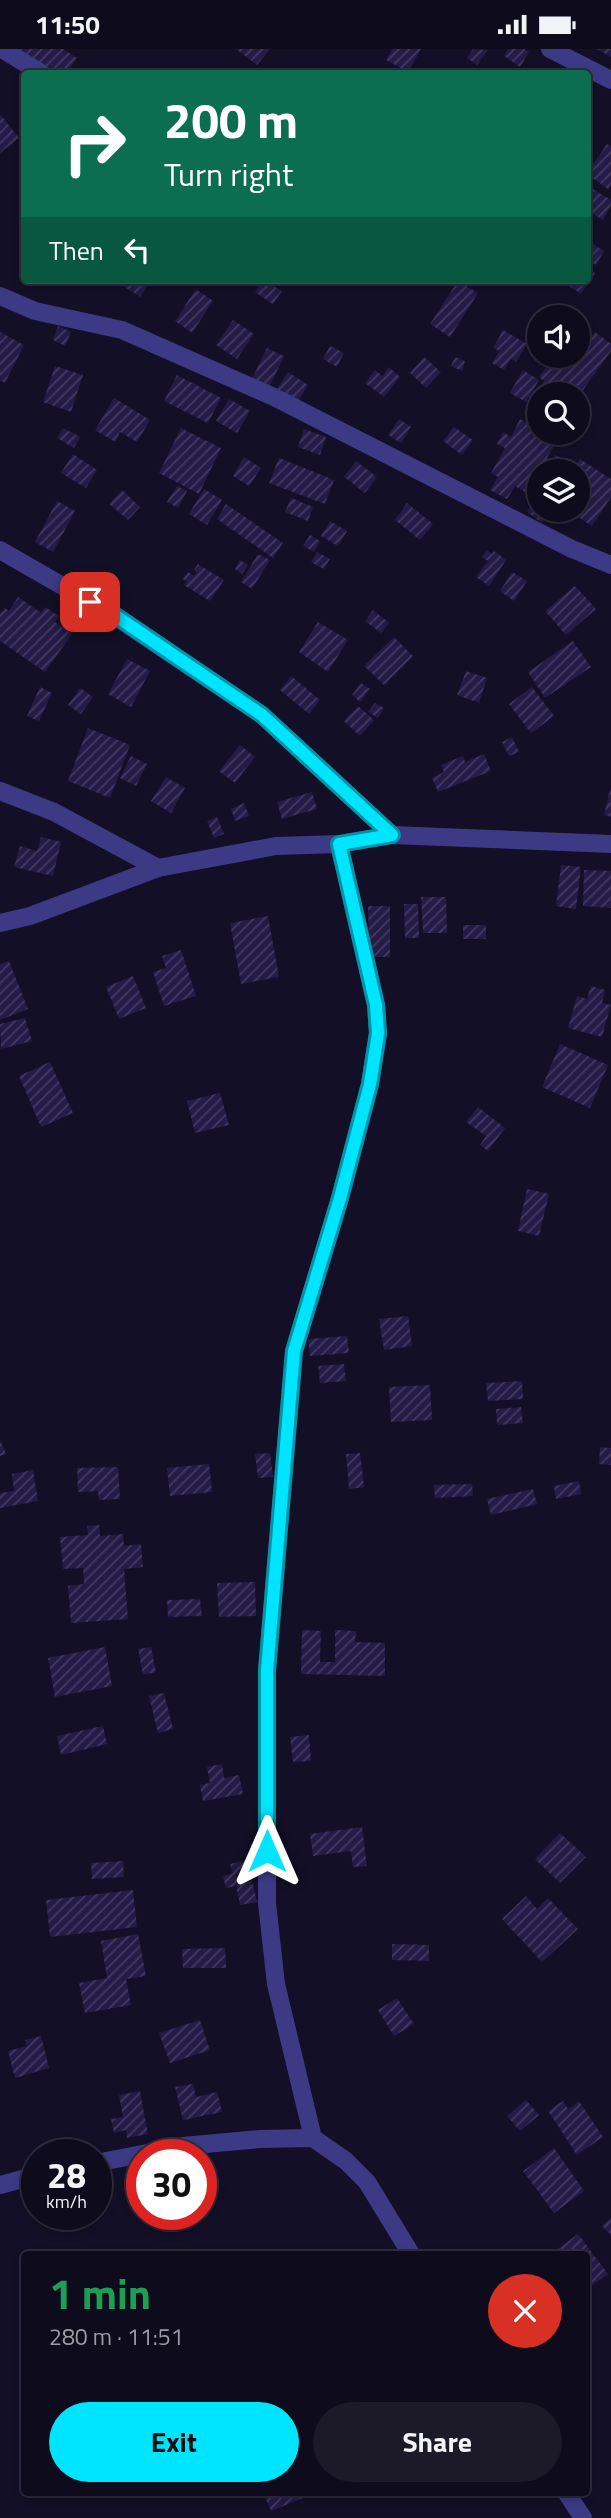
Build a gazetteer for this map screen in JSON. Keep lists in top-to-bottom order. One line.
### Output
{"page":{"status":"11:50","turn":["200 m","Turn right"],"then":"Then","speed":"28 km/h","limit":"30","heading":["1 min","280 m · 11:51"],"buttons":["Exit","Share"]}}
